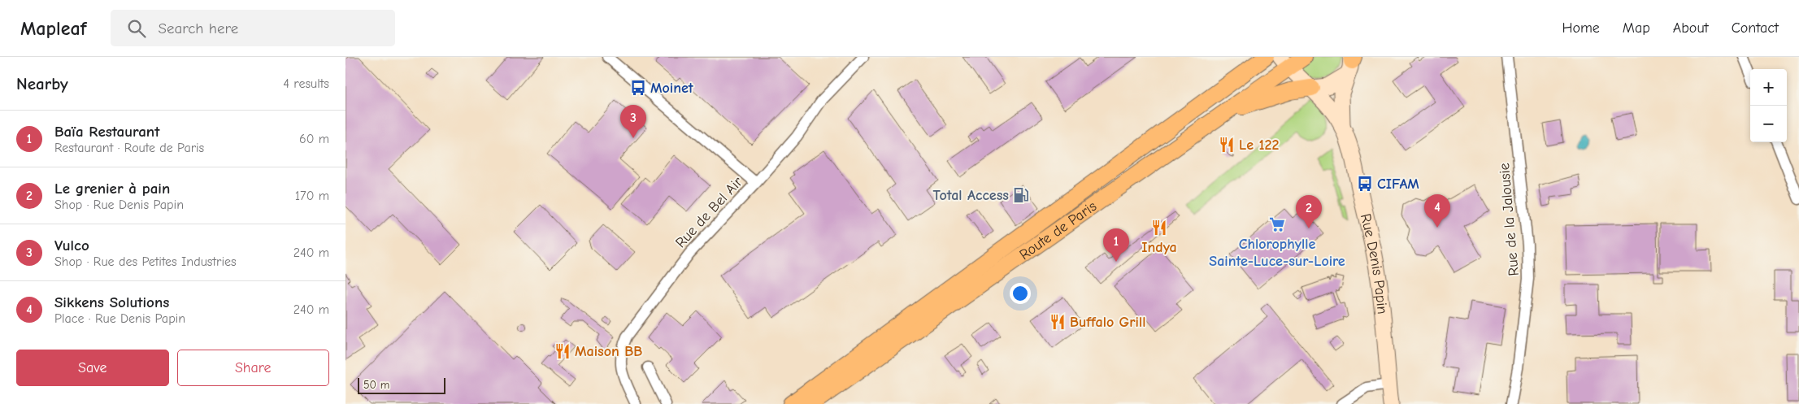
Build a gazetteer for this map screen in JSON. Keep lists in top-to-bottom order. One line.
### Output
{"streets":{"main road":["Route de Paris"],"street":["Rue de Bel Air","Rue de la Jalousie","Rue Denis Papin"]},"places":{"bus stop":["Moinet","CIFAM"],"restaurant":["Le 122","Indya","Buffalo Grill","Maison BB"],"fuel station":["Total Access"],"supermarket":["Chlorophylle Sainte-Luce-sur-Loire"]},"scale_bar":"50 m","page":{"header":"Mapleaf","search":"Search here","nav":["Home","Map","About","Contact"],"heading":["Nearby","4 results"],"map_buttons":["+","−"],"pins":["3","4","2","1"],"list":[{"mark":"1","name":"Baïa Restaurant","note":"Restaurant · Route de Paris","value":"60 m"},{"mark":"2","name":"Le grenier à pain","note":"Shop · Rue Denis Papin","value":"170 m"},{"mark":"3","name":"Vulco","note":"Shop · Rue des Petites Industries","value":"240 m"},{"mark":"4","name":"Sikkens Solutions","note":"Place · Rue Denis Papin","value":"240 m"}],"buttons":["Save","Share"],"scale":"50 m"}}
